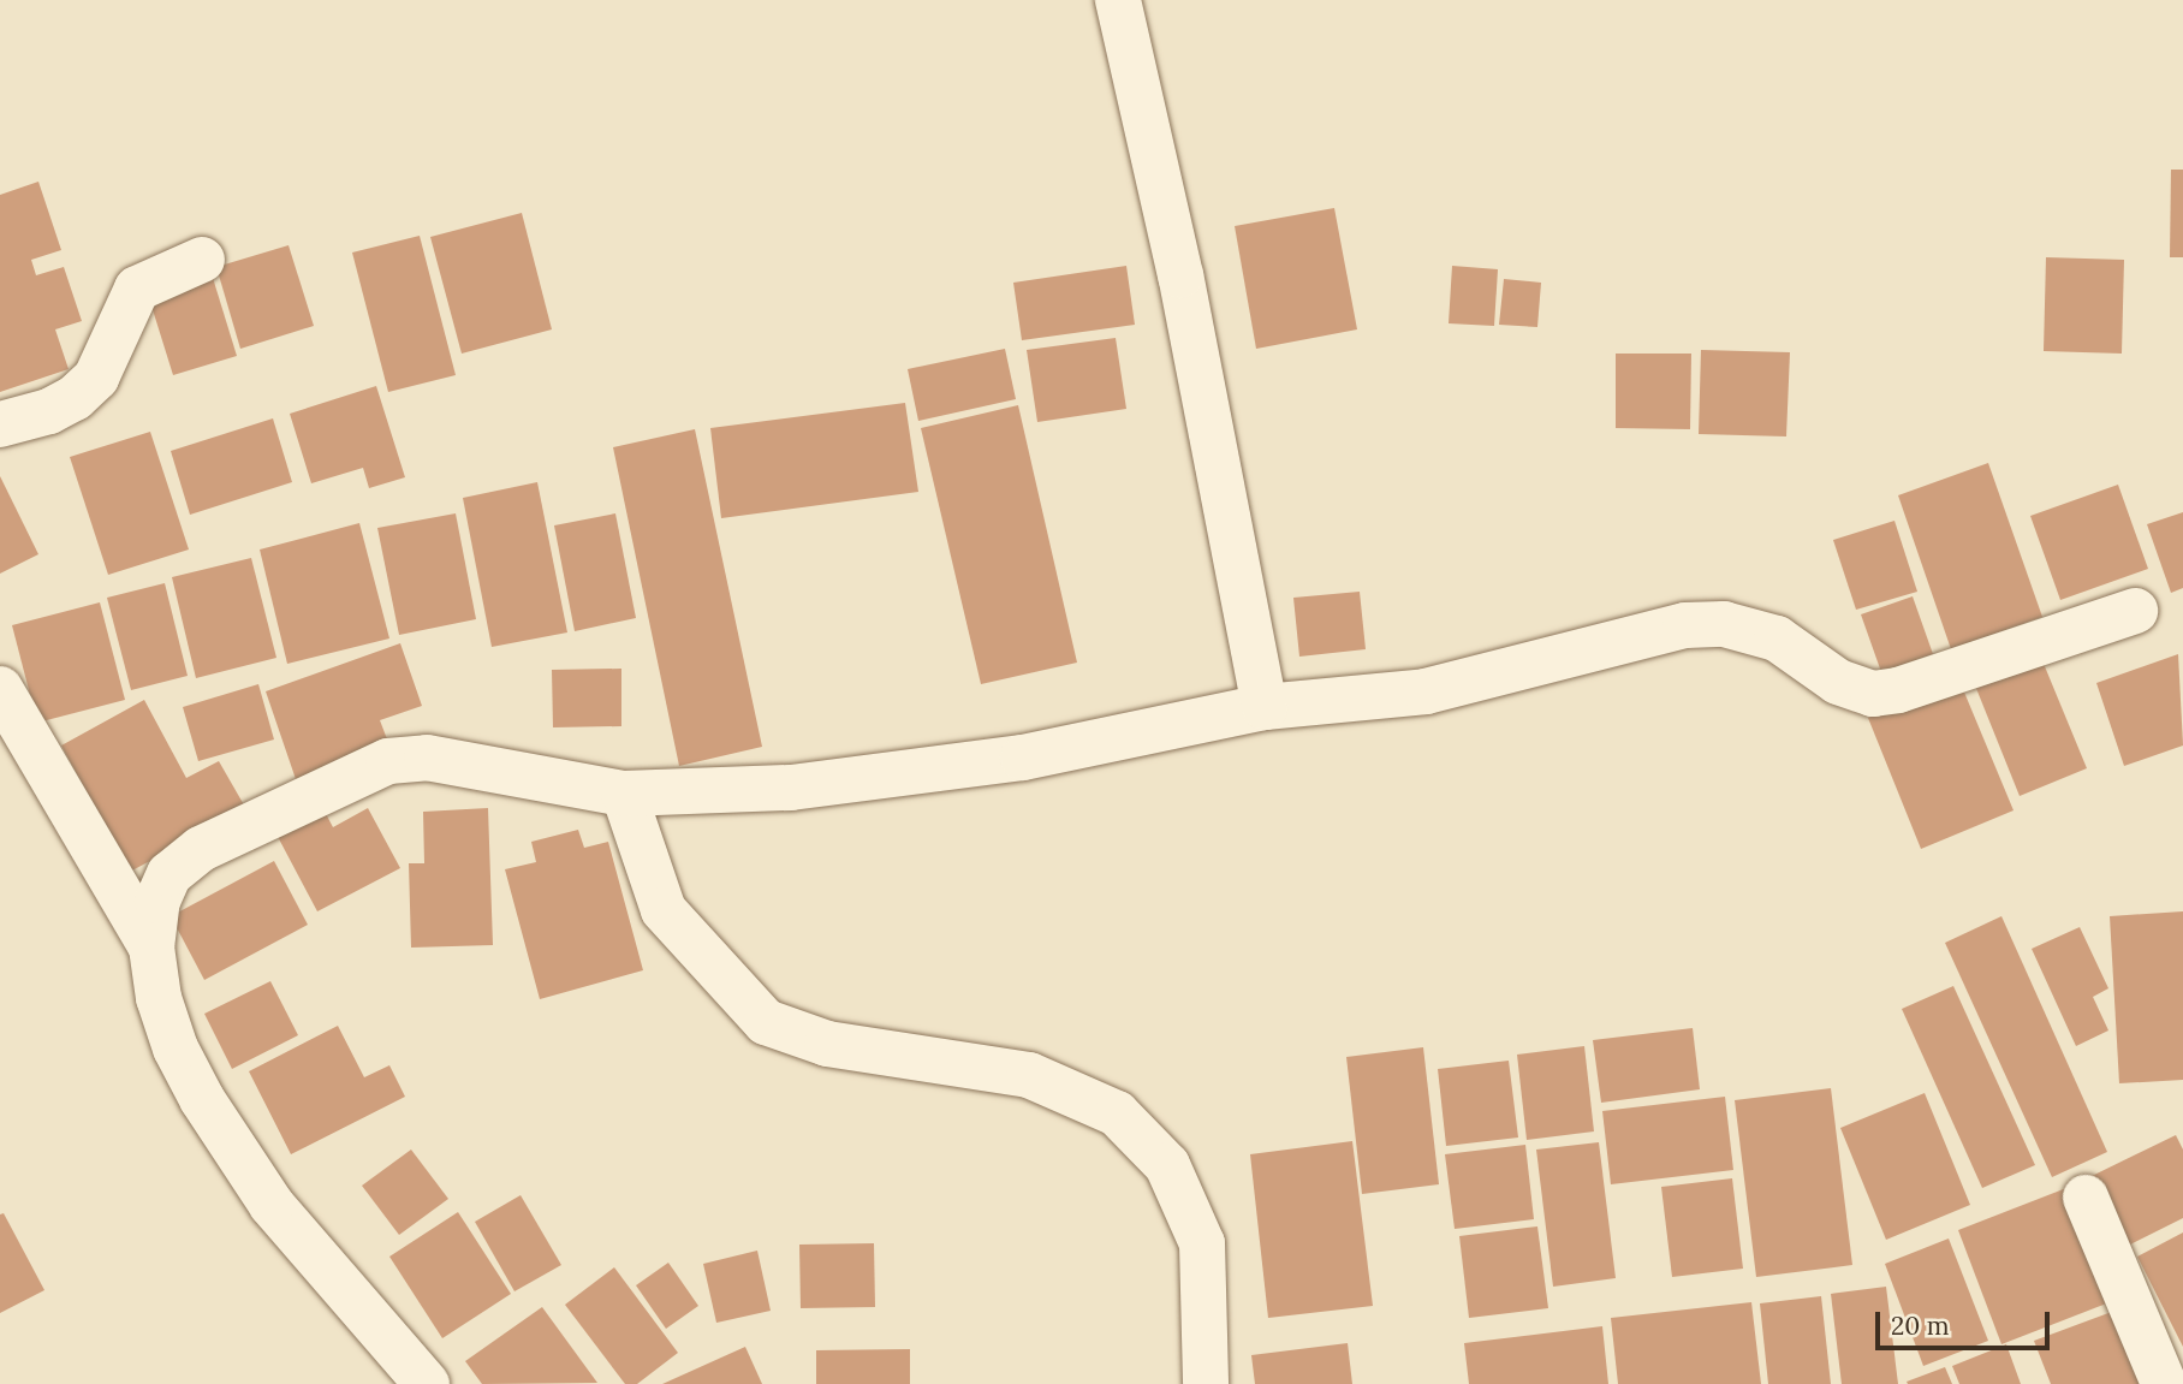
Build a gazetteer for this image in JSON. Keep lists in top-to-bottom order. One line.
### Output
{"scale_bar":"20 m"}
